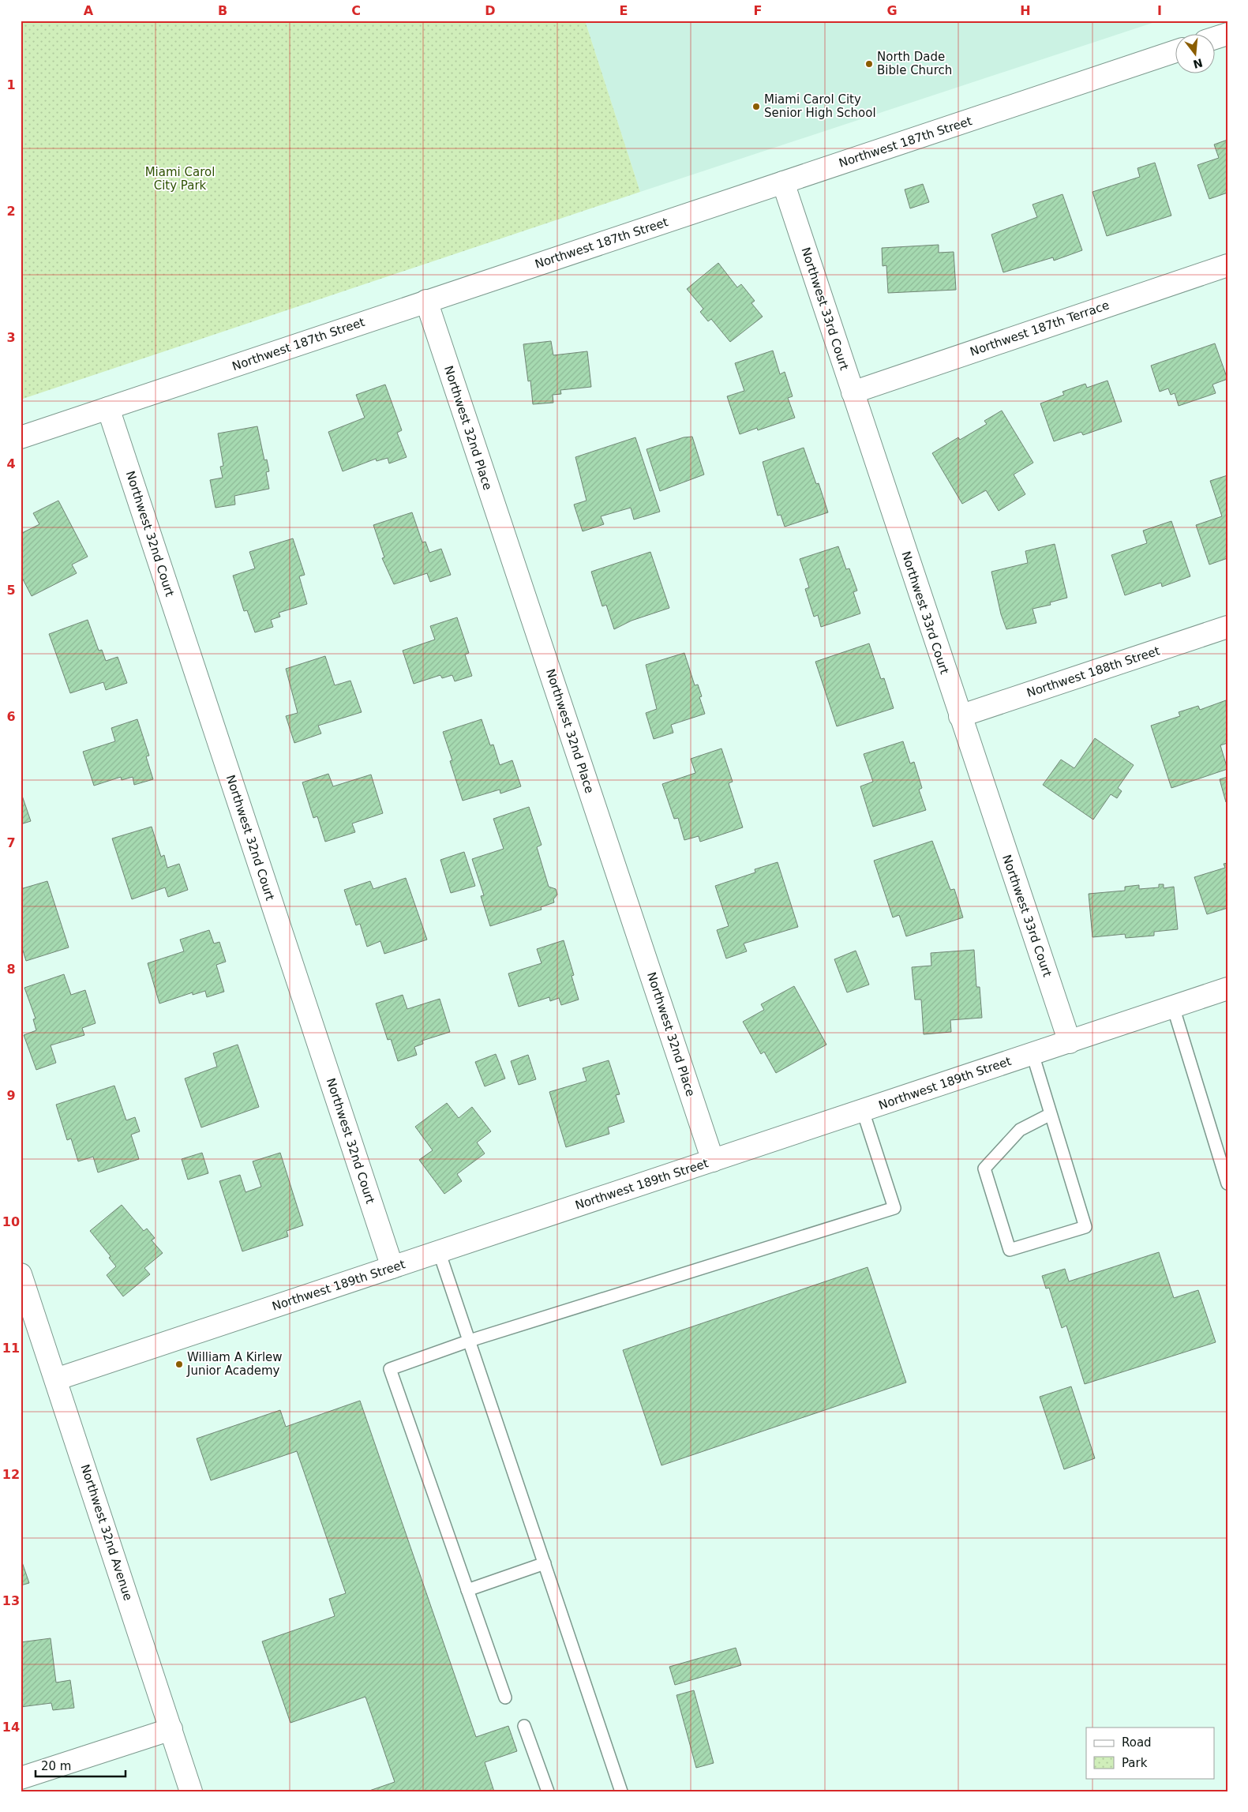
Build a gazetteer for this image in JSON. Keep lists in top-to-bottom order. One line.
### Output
{"streets":{"street":["Northwest 187th Street","Northwest 33rd Court","Northwest 187th Terrace","Northwest 32nd Place","Northwest 32nd Court","Northwest 188th Street","Northwest 189th Street","Northwest 32nd Avenue"]},"crossings":[["Northwest 187th Street","Northwest 33rd Court"],["Northwest 187th Street","Northwest 32nd Place"],["Northwest 187th Street","Northwest 32nd Court"],["Northwest 33rd Court","Northwest 187th Terrace"],["Northwest 33rd Court","Northwest 188th Street"],["Northwest 33rd Court","Northwest 189th Street"],["Northwest 32nd Place","Northwest 189th Street"],["Northwest 32nd Court","Northwest 189th Street"],["Northwest 189th Street","Northwest 32nd Avenue"]],"parks":["Miami Carol City Park"],"places":["North Dade Bible Church","Miami Carol City Senior High School","William A Kirlew Junior Academy"],"legend":["Road","Park"],"scale_bar":"20 m","north":"bottom","grid":{"columns":["A","B","C","D","E","F","G","H","I"],"rows":["1","2","3","4","5","6","7","8","9","10","11","12","13","14"]}}
